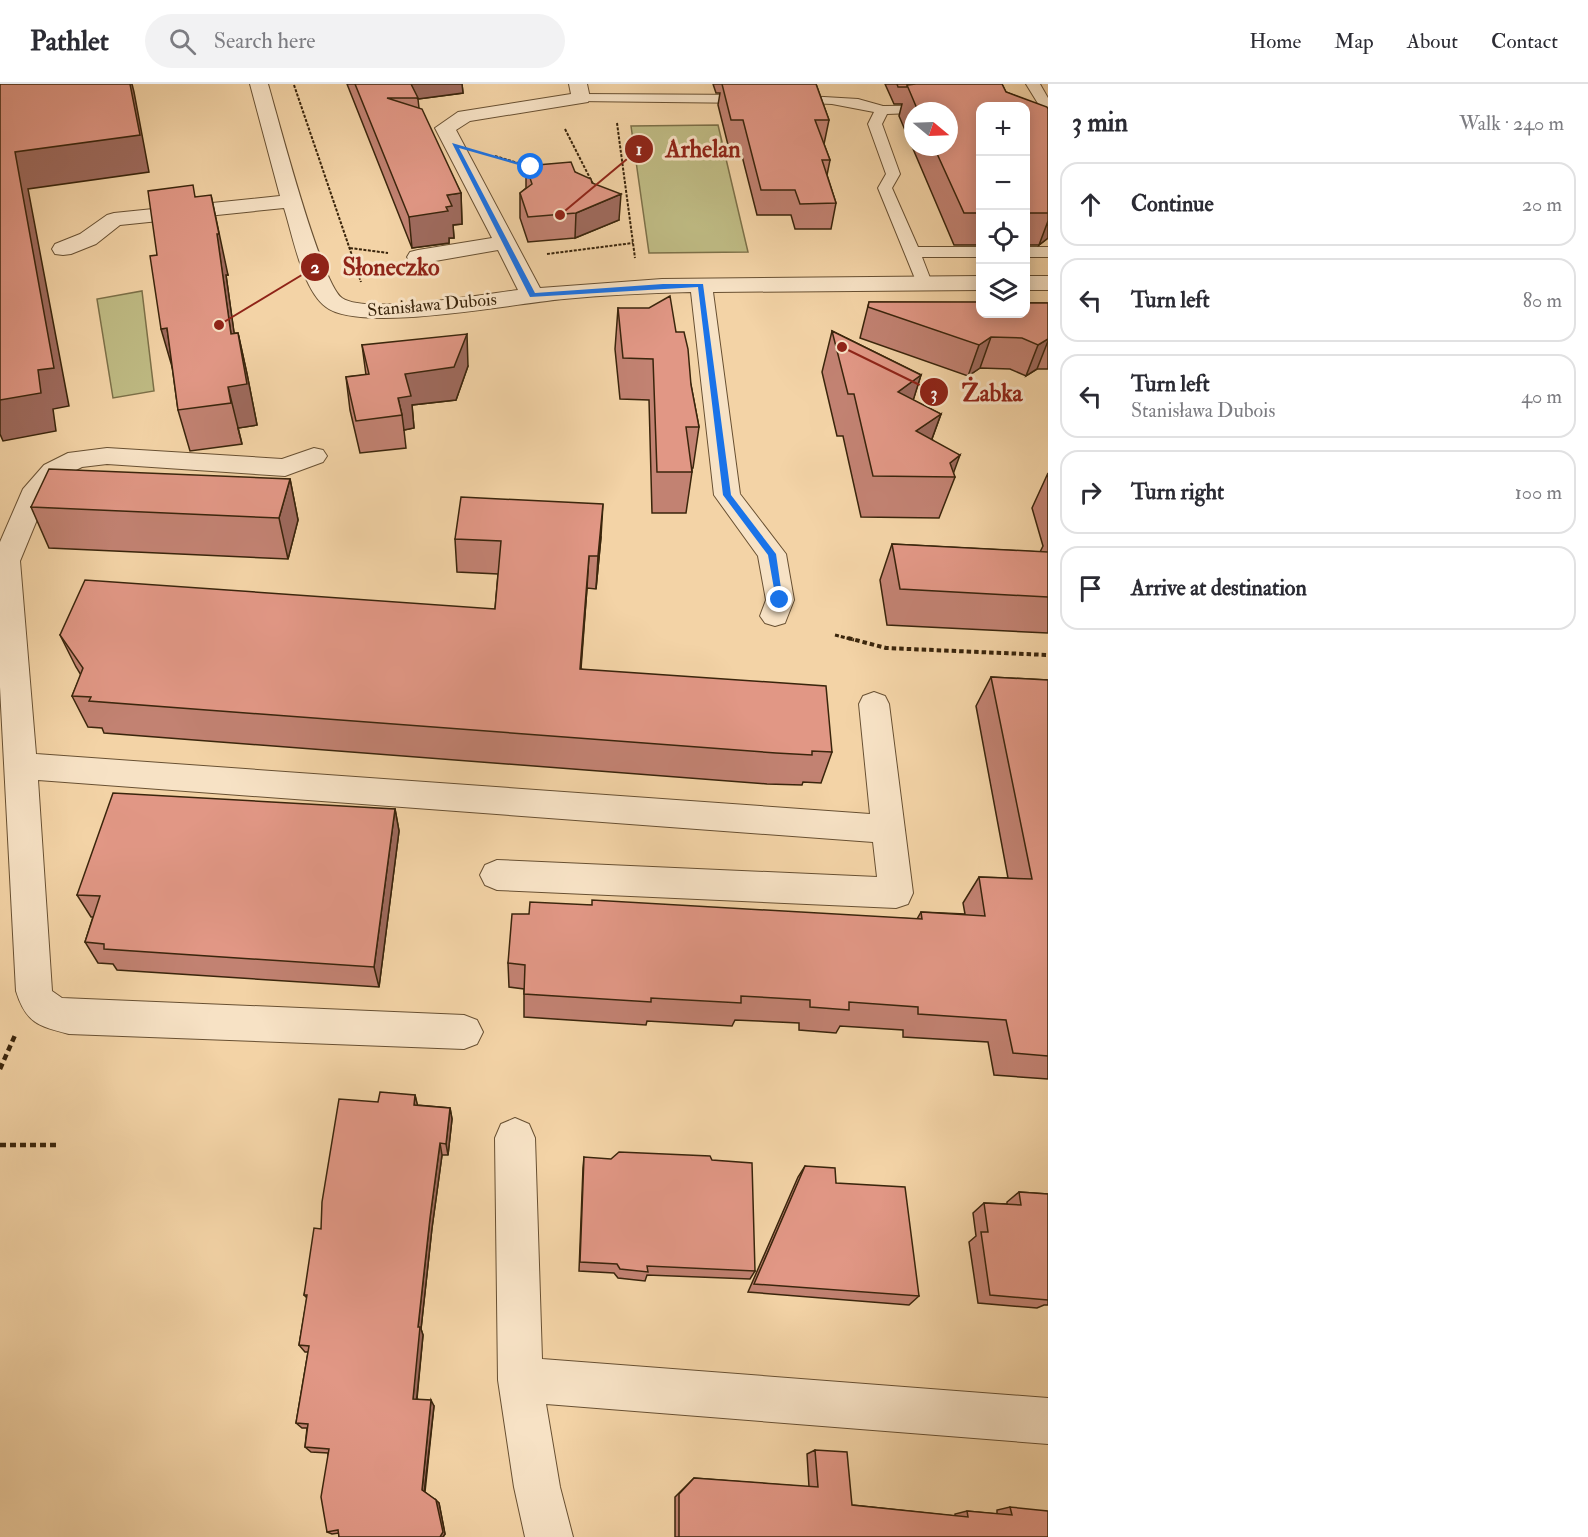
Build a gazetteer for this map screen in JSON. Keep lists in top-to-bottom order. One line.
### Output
{"streets":{"street":["Stanisława Dubois"]},"places":["Arhelan","Słoneczko","Żabka"],"north":"right","page":{"header":"Pathlet","search":"Search here","nav":["Home","Map","About","Contact"],"heading":["3 min","Walk · 240 m"],"map_buttons":["+","−"],"list":[["Continue","20 m"],["Turn left","80 m"],["Turn left","Stanisława Dubois","40 m"],["Turn right","100 m"],"Arrive at destination"]}}
